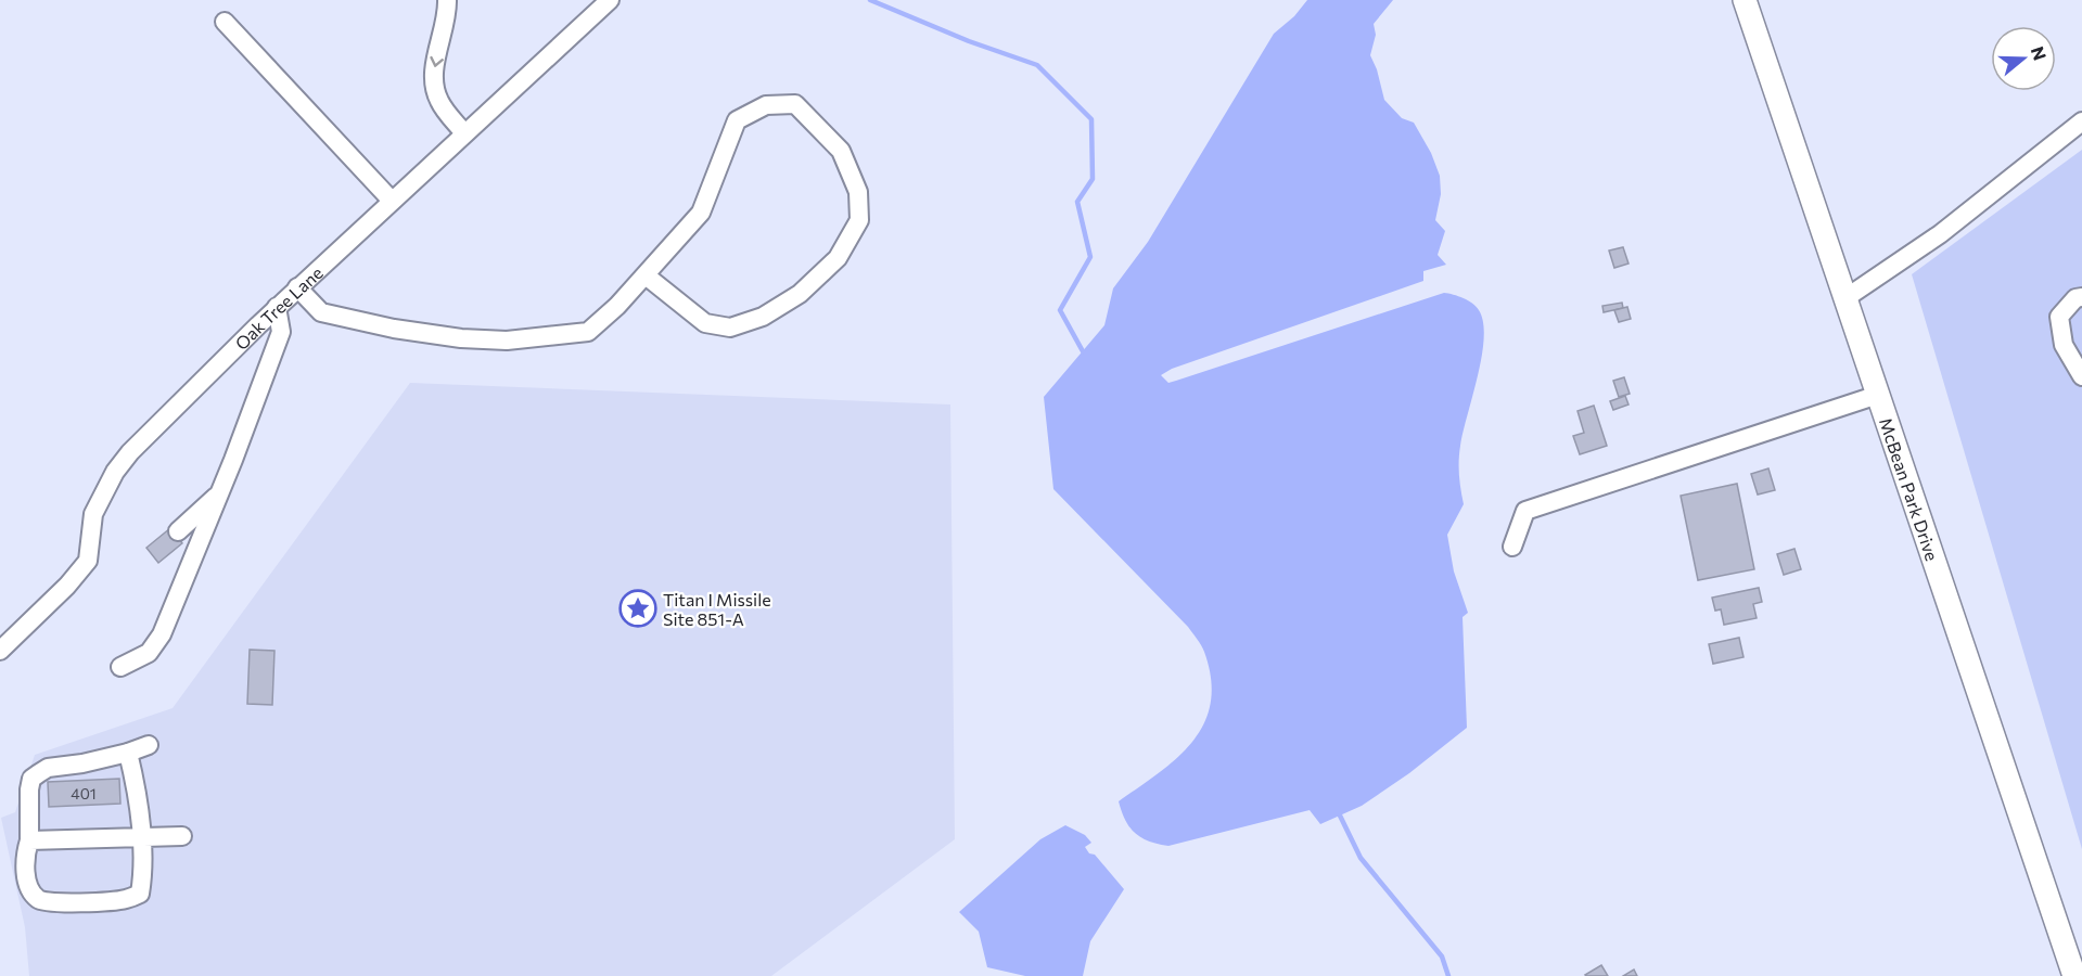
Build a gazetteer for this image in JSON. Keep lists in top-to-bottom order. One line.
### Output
{"streets":{"main road":["McBean Park Drive"],"street":["Oak Tree Lane"]},"places":{"place":["Titan I Missile Site 851-A"]},"house_numbers":["401"],"north":"right"}
